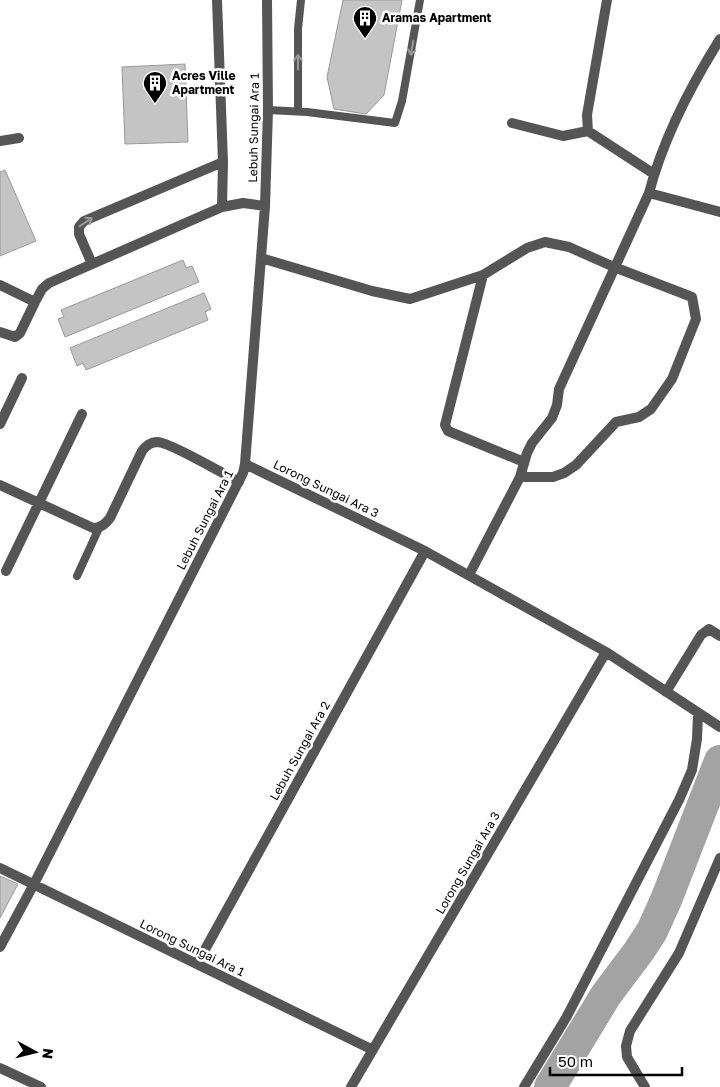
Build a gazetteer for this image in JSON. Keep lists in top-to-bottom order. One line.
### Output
{"streets":{"street":["Lebuh Sungai Ara 1","Lorong Sungai Ara 3","Lebuh Sungai Ara 2","Lorong Sungai Ara 1"]},"crossings":[["Lebuh Sungai Ara 1","Lorong Sungai Ara 3"],["Lebuh Sungai Ara 1","Lorong Sungai Ara 1"],["Lorong Sungai Ara 3","Lebuh Sungai Ara 2"],["Lorong Sungai Ara 3","Lorong Sungai Ara 1"],["Lebuh Sungai Ara 2","Lorong Sungai Ara 1"]],"places":{"building":["Aramas Apartment","Acres Ville Apartment"]},"scale_bar":"50 m","north":"right"}
